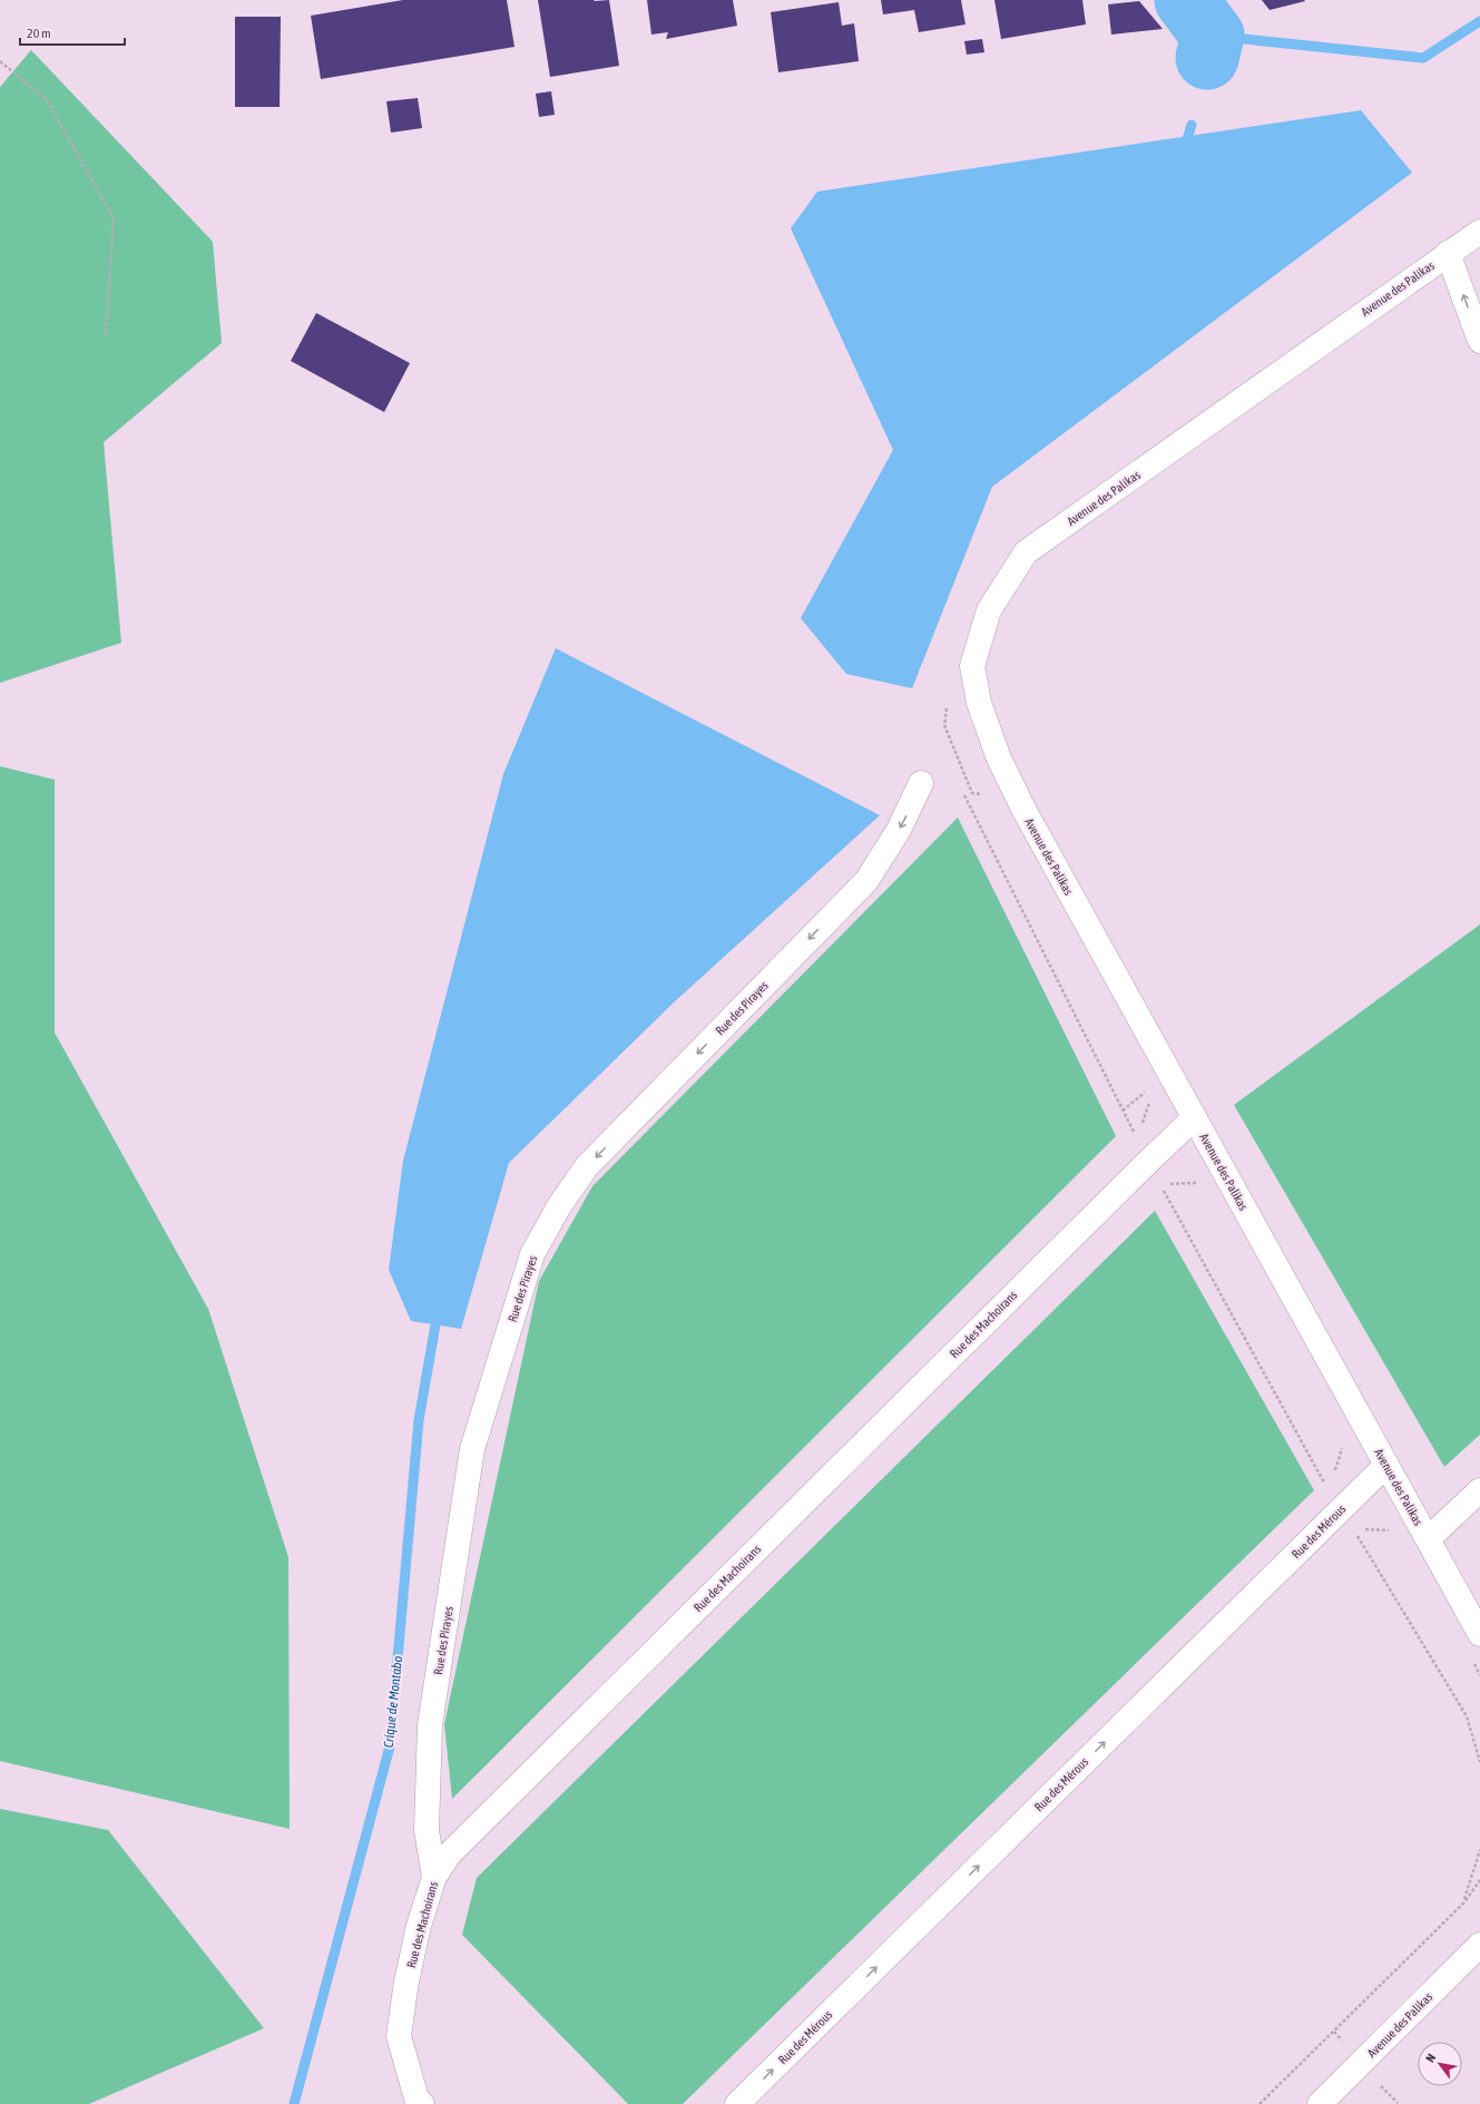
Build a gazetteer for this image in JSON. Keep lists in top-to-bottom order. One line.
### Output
{"streets":{"street":["Avenue des Palikas","Rue des Pirayes","Rue des Machoirans","Rue des Mérous"]},"crossings":[["Avenue des Palikas","Rue des Machoirans"],["Avenue des Palikas","Rue des Mérous"],["Rue des Pirayes","Rue des Machoirans"]],"one_way":["Rue des Pirayes","Rue des Mérous"],"water":["Crique de Montabo"],"scale_bar":"20 m","north":"top left"}
